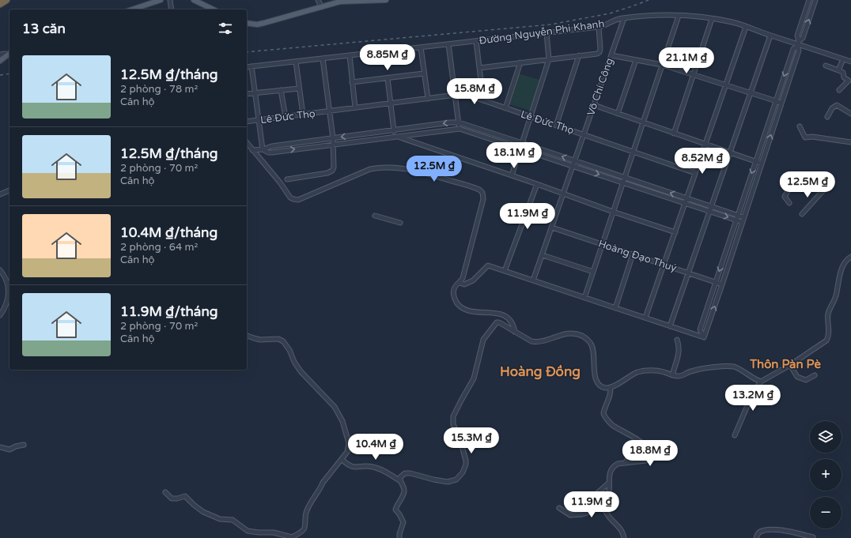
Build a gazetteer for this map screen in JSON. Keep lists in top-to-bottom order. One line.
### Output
{"streets":{"street":["Đường Nguyễn Phi Khanh","Võ Chí Công","Lê Đức Thọ","Hoàng Đạo Thuý"]},"crossings":[["Đường Nguyễn Phi Khanh","Võ Chí Công"],["Võ Chí Công","Lê Đức Thọ"],["Võ Chí Công","Hoàng Đạo Thuý"]],"districts":["Thôn Pàn Pè","Hoàng Đồng"],"page":{"heading":"13 căn","price":["8.85M ₫","21.1M ₫","15.8M ₫","18.1M ₫","8.52M ₫","12.5M ₫","12.5M ₫","11.9M ₫","13.2M ₫","15.3M ₫","10.4M ₫","18.8M ₫","11.9M ₫"],"list":[{"name":"12.5M ₫/tháng","note":"2 phòng · 78 m² · Căn hộ"},{"name":"12.5M ₫/tháng","note":"2 phòng · 70 m² · Căn hộ"},{"name":"10.4M ₫/tháng","note":"2 phòng · 64 m² · Căn hộ"},{"name":"11.9M ₫/tháng","note":"2 phòng · 70 m² · Căn hộ"}],"map_buttons":["+","−"]}}
